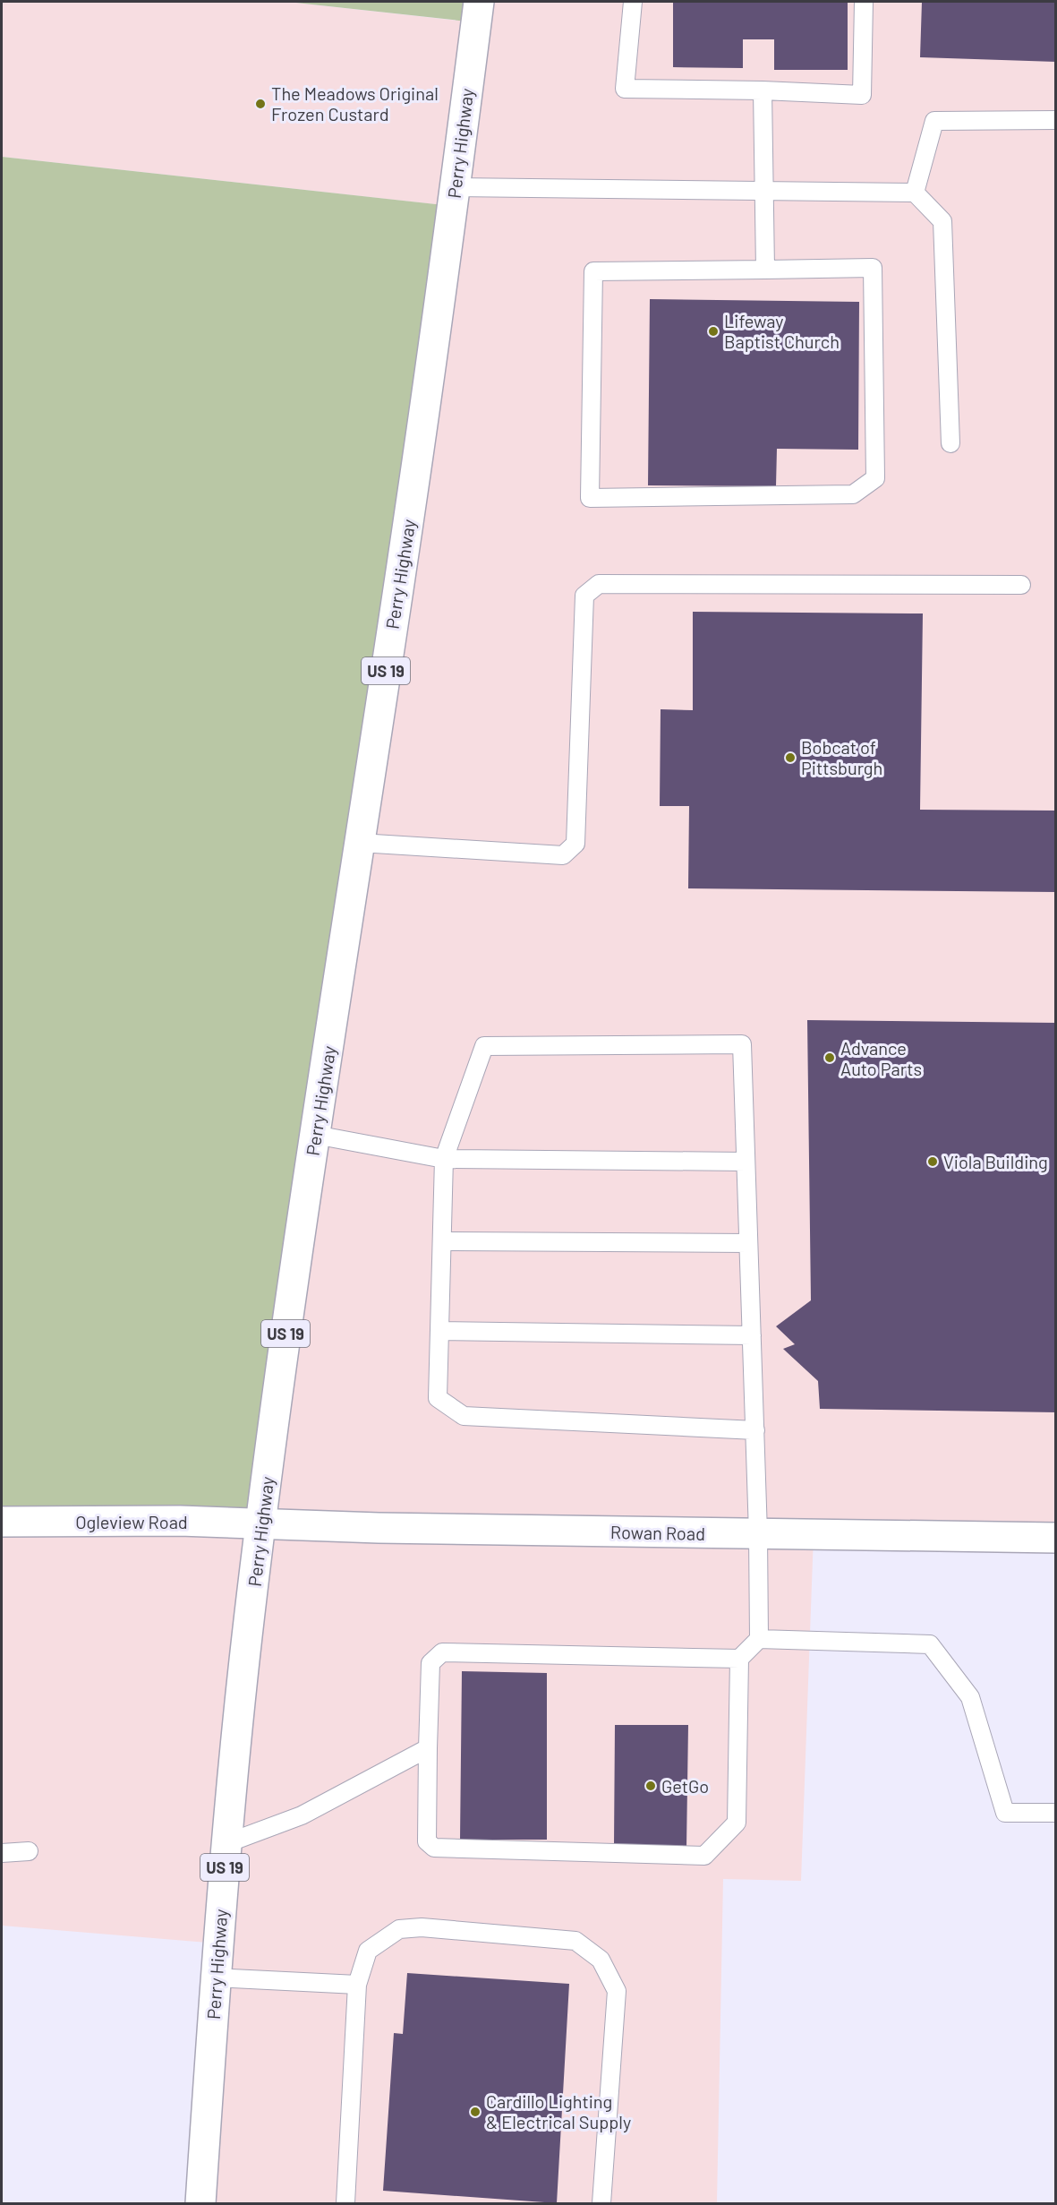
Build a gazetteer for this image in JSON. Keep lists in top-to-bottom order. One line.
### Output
{"streets":{"main road":["Perry Highway","US 19","Ogleview Road","Rowan Road"]},"crossings":[["Perry Highway","Ogleview Road"],["Perry Highway","Rowan Road"],["Ogleview Road","Rowan Road"]],"places":["The Meadows Original Frozen Custard","Lifeway Baptist Church","Bobcat of Pittsburgh","Advance Auto Parts","Viola Building","GetGo","Cardillo Lighting & Electrical Supply"]}
